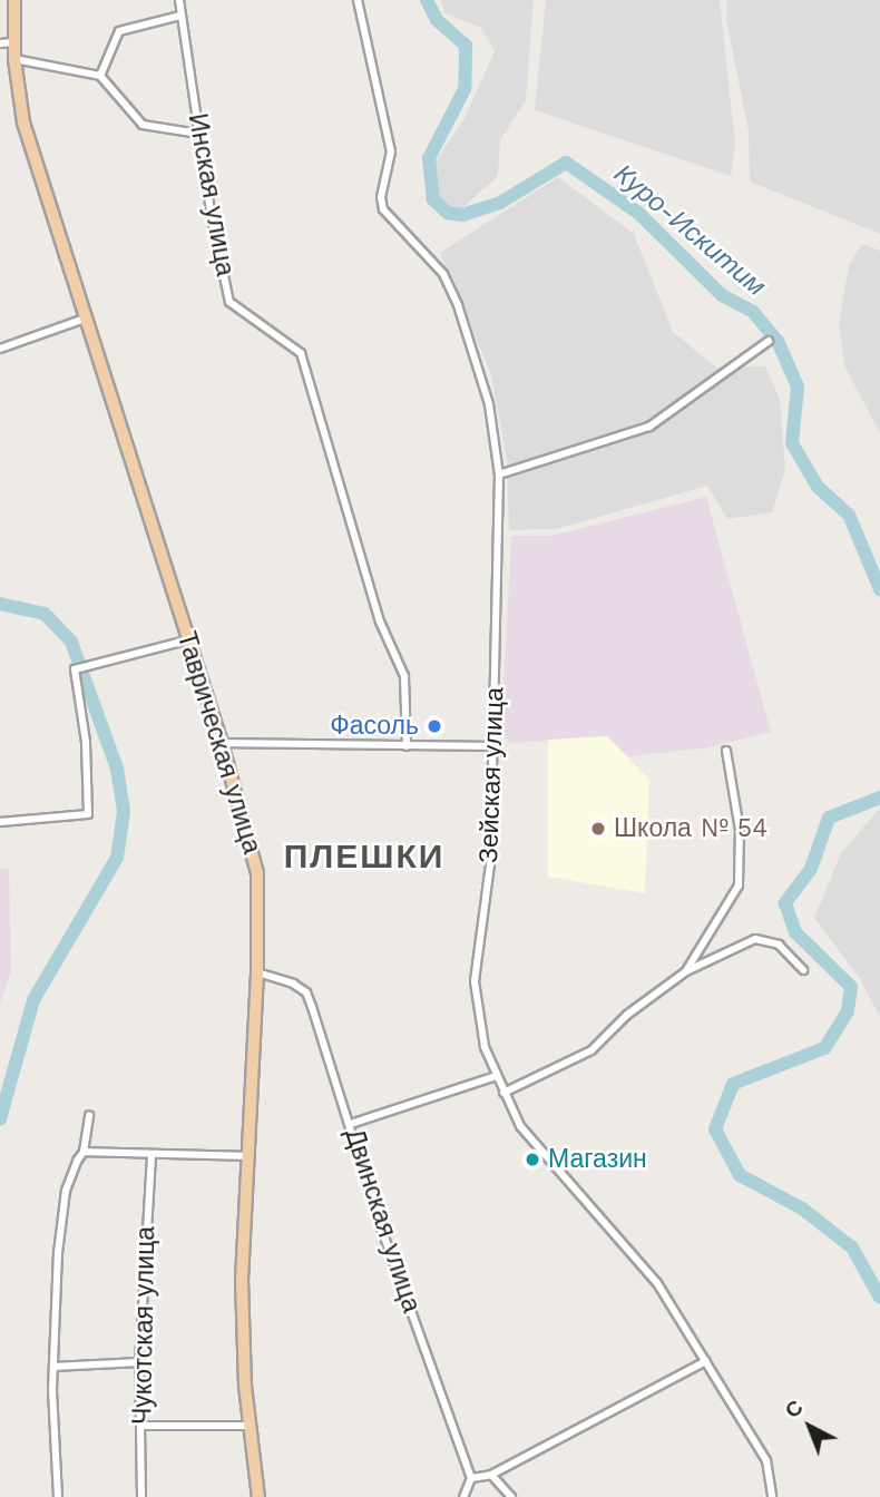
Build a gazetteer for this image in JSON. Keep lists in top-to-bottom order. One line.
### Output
{"streets":{"main road":["Таврическая улица"],"street":["Инская улица","Зейская улица","Двинская улица","Чукотская улица"]},"crossings":[["Таврическая улица","Двинская улица"]],"districts":["ПЛЕШКИ"],"water":["Куро-Искитим"],"places":["Фасоль","Школа № 54","Магазин"],"north":"top left"}
